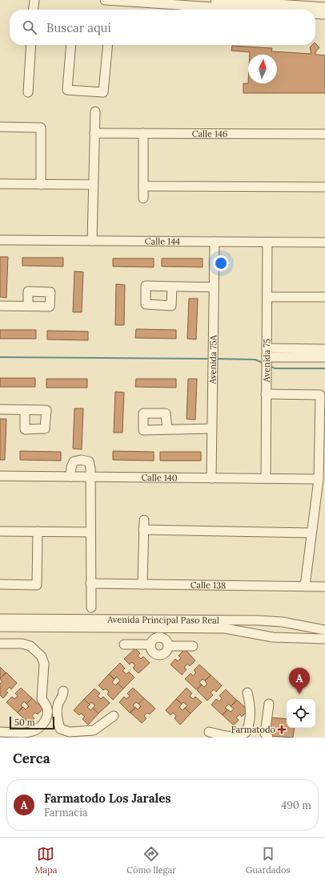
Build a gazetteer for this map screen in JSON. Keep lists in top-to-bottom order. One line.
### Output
{"streets":{"street":["Calle 146","Calle 144","Avenida 75A","Avenida 75","Calle 140","Calle 138","Avenida Principal Paso Real"]},"crossings":[["Calle 144","Avenida 75A"],["Calle 144","Avenida 75"],["Avenida 75A","Calle 140"],["Avenida 75","Calle 140"]],"places":{"health":["Farmatodo"]},"scale_bar":"50 m","north":"top","page":{"search":"Buscar aquí","pins":"A","scale":"50 m","heading":"Cerca","list":[{"mark":"A","name":"Farmatodo Los Jarales","note":"Farmacia","value":"490 m"}],"nav":["Mapa","Cómo llegar","Guardados"]}}
